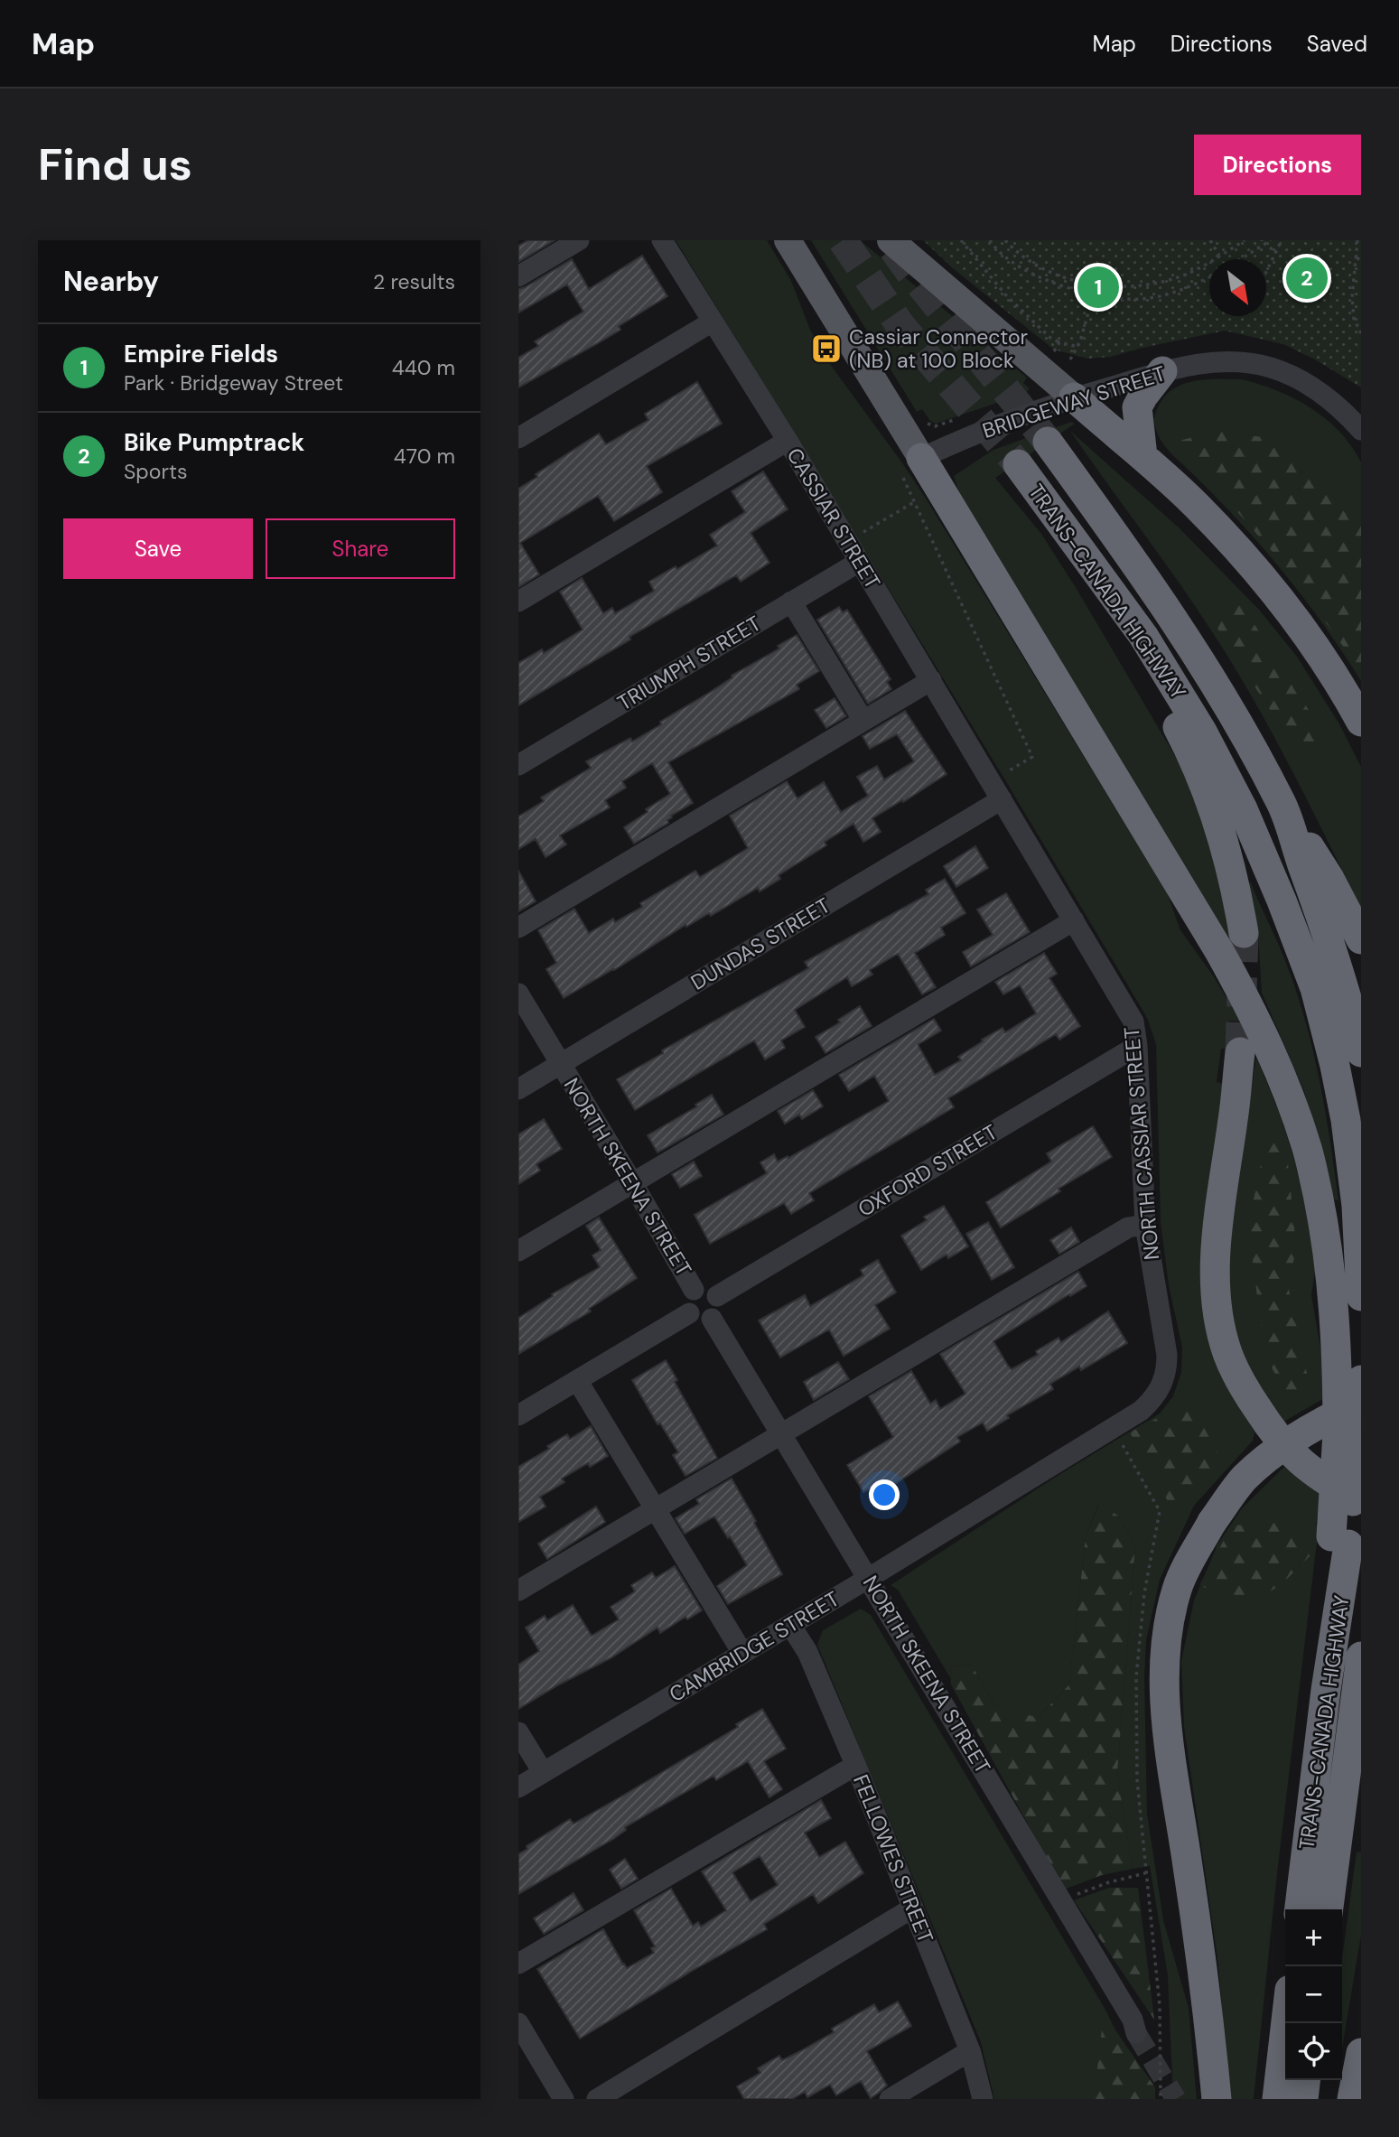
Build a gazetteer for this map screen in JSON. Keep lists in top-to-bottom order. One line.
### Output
{"streets":{"highway":["TRANS-CANADA HIGHWAY"],"street":["BRIDGEWAY STREET","CASSIAR STREET","TRIUMPH STREET","DUNDAS STREET","NORTH CASSIAR STREET","OXFORD STREET","NORTH SKEENA STREET","CAMBRIDGE STREET","FELLOWES STREET"]},"crossings":[["CASSIAR STREET","TRIUMPH STREET"],["CASSIAR STREET","DUNDAS STREET"],["CASSIAR STREET","NORTH CASSIAR STREET"],["DUNDAS STREET","NORTH CASSIAR STREET"],["DUNDAS STREET","NORTH SKEENA STREET"],["NORTH CASSIAR STREET","OXFORD STREET"],["NORTH CASSIAR STREET","CAMBRIDGE STREET"],["OXFORD STREET","NORTH SKEENA STREET"],["NORTH SKEENA STREET","CAMBRIDGE STREET"],["CAMBRIDGE STREET","FELLOWES STREET"]],"places":{"bus stop":["Cassiar Connector (NB) at 100 Block"]},"north":"bottom right","page":{"header":"Map","nav":["Map","Directions","Saved"],"buttons":["Directions",["Save","Share"]],"title":"Find us","heading":["Nearby","2 results"],"pins":["2","1"],"list":[{"mark":"1","name":"Empire Fields","note":"Park · Bridgeway Street","value":"440 m"},{"mark":"2","name":"Bike Pumptrack","note":"Sports","value":"470 m"}],"map_buttons":["+","−"]}}
